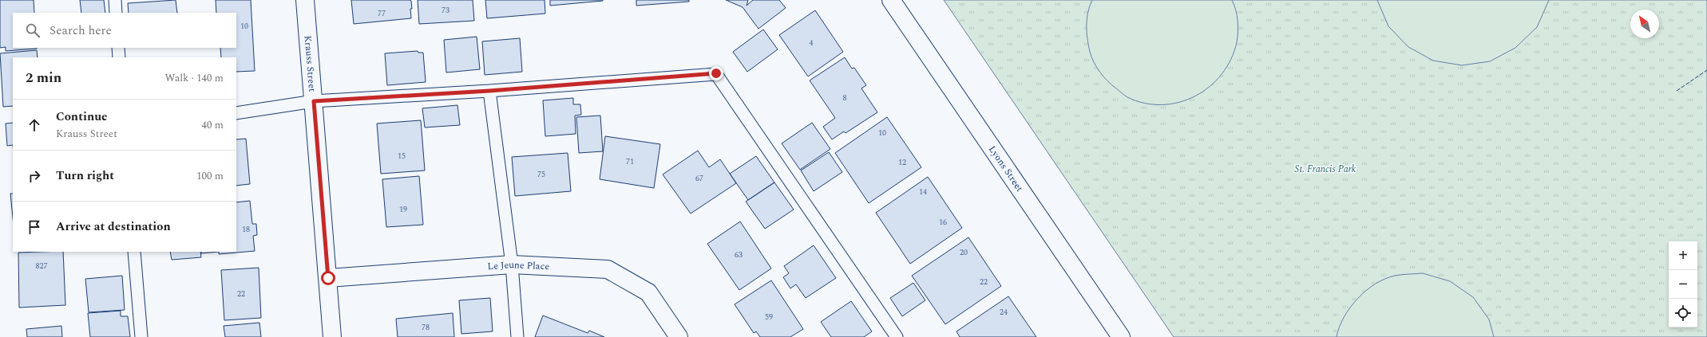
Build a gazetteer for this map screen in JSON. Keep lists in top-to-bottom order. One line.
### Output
{"streets":{"street":["Krauss Street","Lyons Street","Le Jeune Place"]},"crossings":[["Krauss Street","Le Jeune Place"]],"parks":["St. Francis Park"],"house_numbers":["73","77","10","4","8","10","15","71","12","75","67","14","19","16","18","20","63","827","22","22","24","59","78"],"north":"top left","page":{"search":"Search here","heading":["2 min","Walk · 140 m"],"list":[["Continue","Krauss Street","40 m"],["Turn right","100 m"],"Arrive at destination"],"map_buttons":["+","−"]}}
